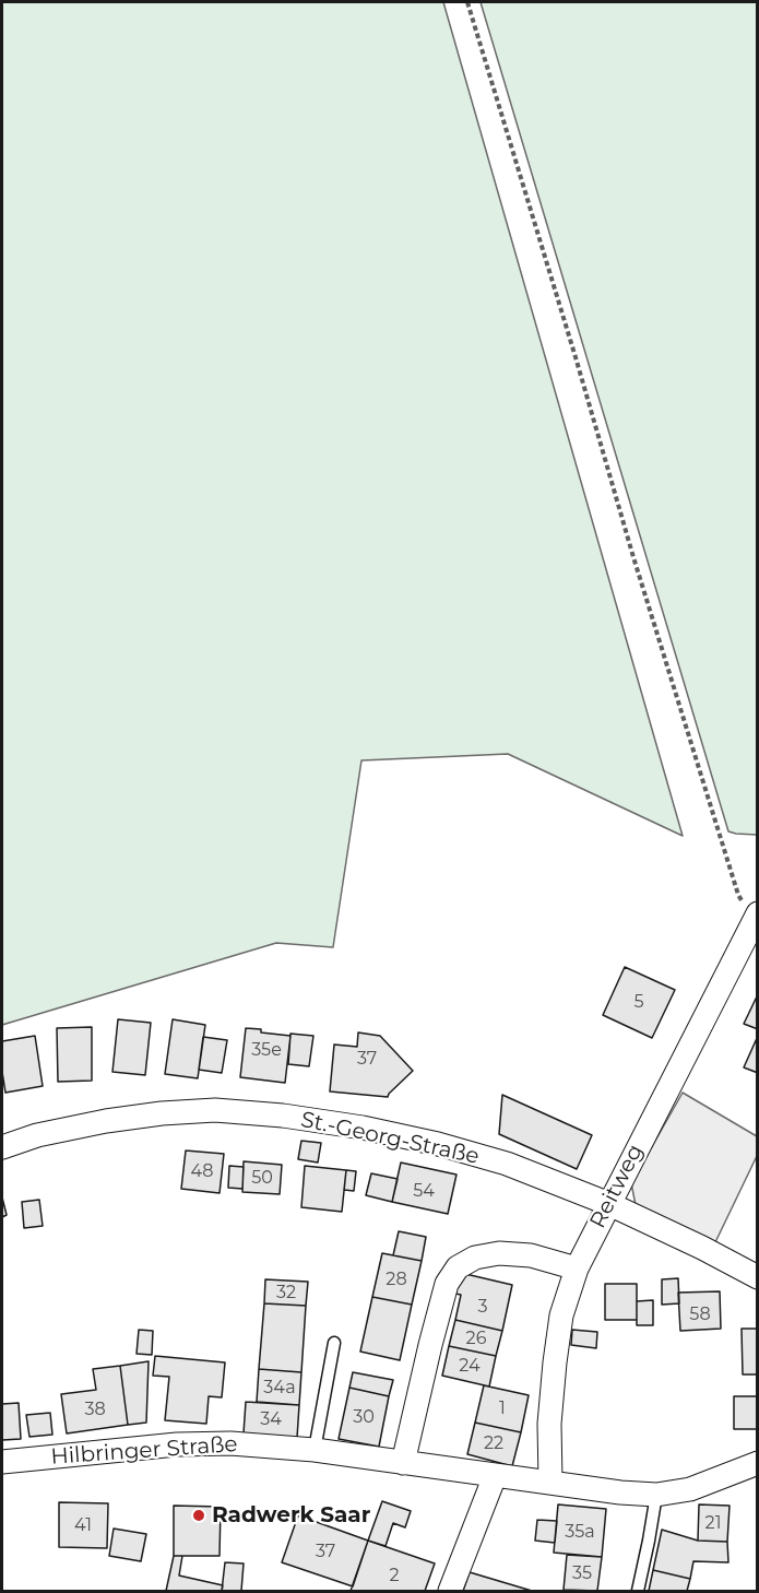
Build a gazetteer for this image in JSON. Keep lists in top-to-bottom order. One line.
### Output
{"streets":{"street":["St.-Georg-Straße","Reitweg","Hilbringer Straße"]},"crossings":[["St.-Georg-Straße","Reitweg"],["Reitweg","Hilbringer Straße"]],"places":["Radwerk Saar"],"house_numbers":["5","35e","37","48","50","54","28","32","3","58","26","24","34a","1","38","30","34","22","21","41","35a","37","35","2"]}
